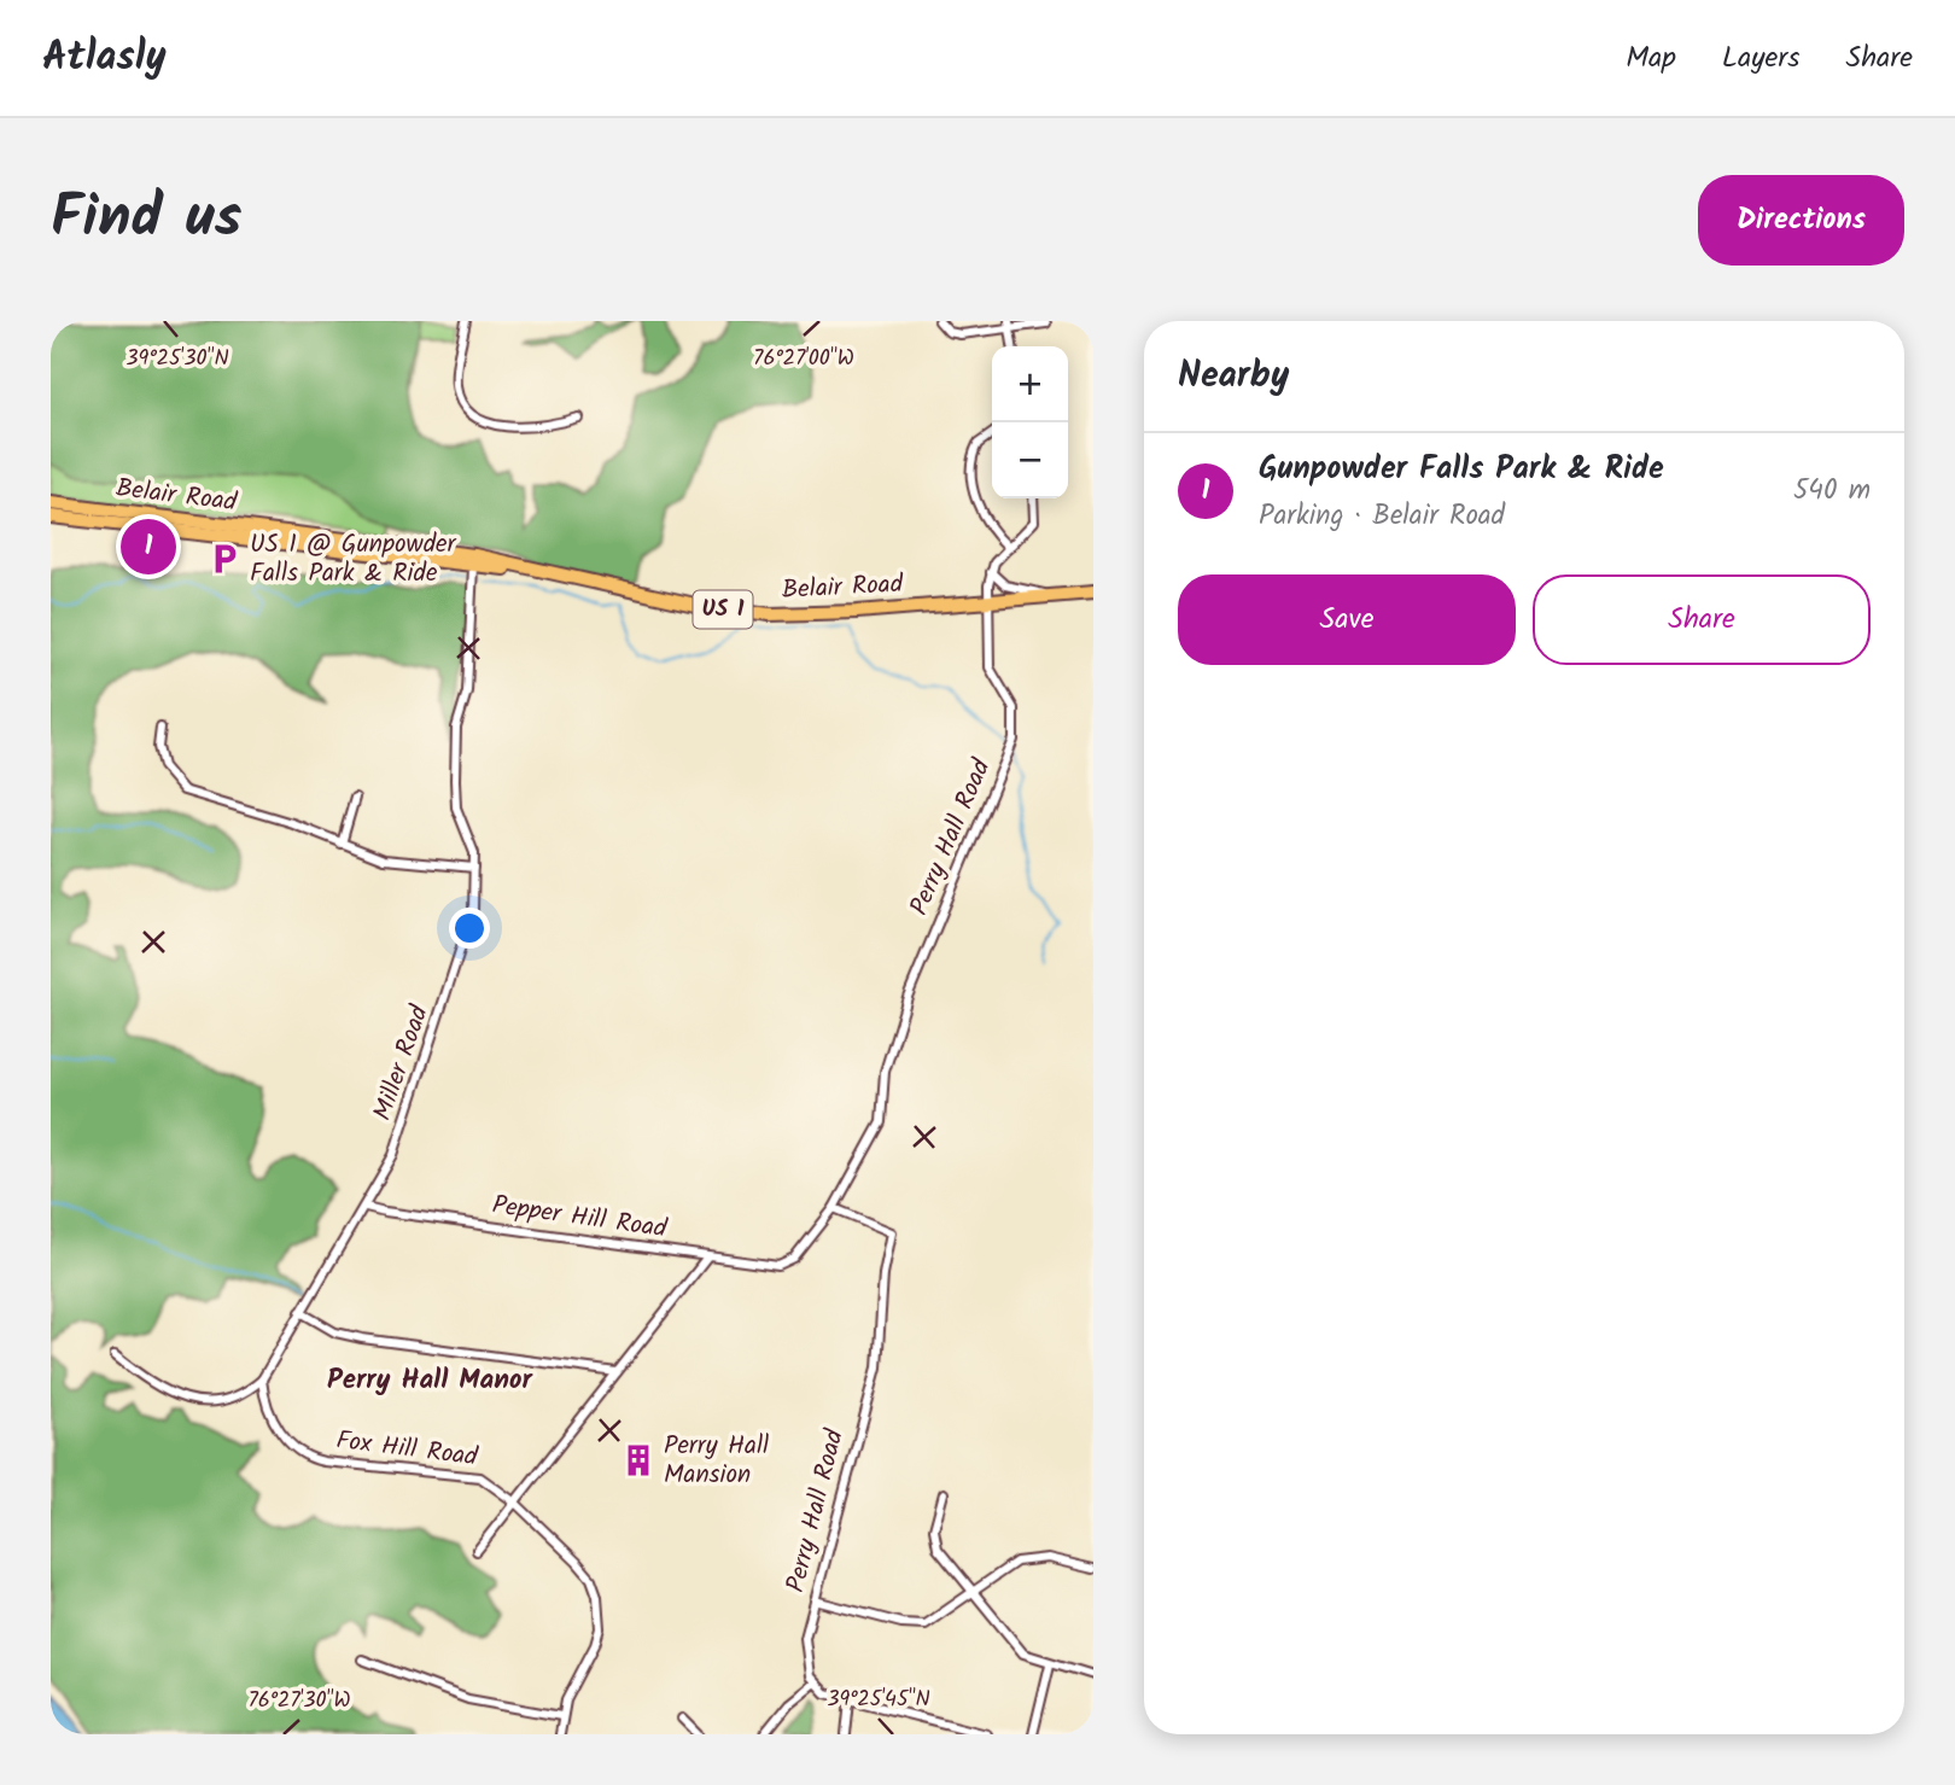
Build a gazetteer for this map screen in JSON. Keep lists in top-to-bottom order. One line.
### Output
{"streets":{"highway":["Belair Road","US 1"],"street":["Perry Hall Road","Miller Road","Pepper Hill Road","Fox Hill Road"]},"crossings":[["Belair Road","Perry Hall Road"],["Belair Road","Miller Road"],["Perry Hall Road","Pepper Hill Road"],["Miller Road","Pepper Hill Road"],["Miller Road","Fox Hill Road"]],"districts":["Perry Hall Manor"],"places":{"parking":["US 1 @ Gunpowder Falls Park & Ride"],"building":["Perry Hall Mansion"]},"page":{"header":"Atlasly","nav":["Map","Layers","Share"],"title":"Find us","buttons":["Directions",["Save","Share"]],"heading":"Nearby","map_buttons":["+","−"],"list":[{"mark":"1","name":"Gunpowder Falls Park & Ride","note":"Parking · Belair Road","value":"540 m"}],"pins":"1"},"coordinates":["76°27'00\"W","39°25'30\"N","39°25'45\"N","76°27'30\"W"]}
